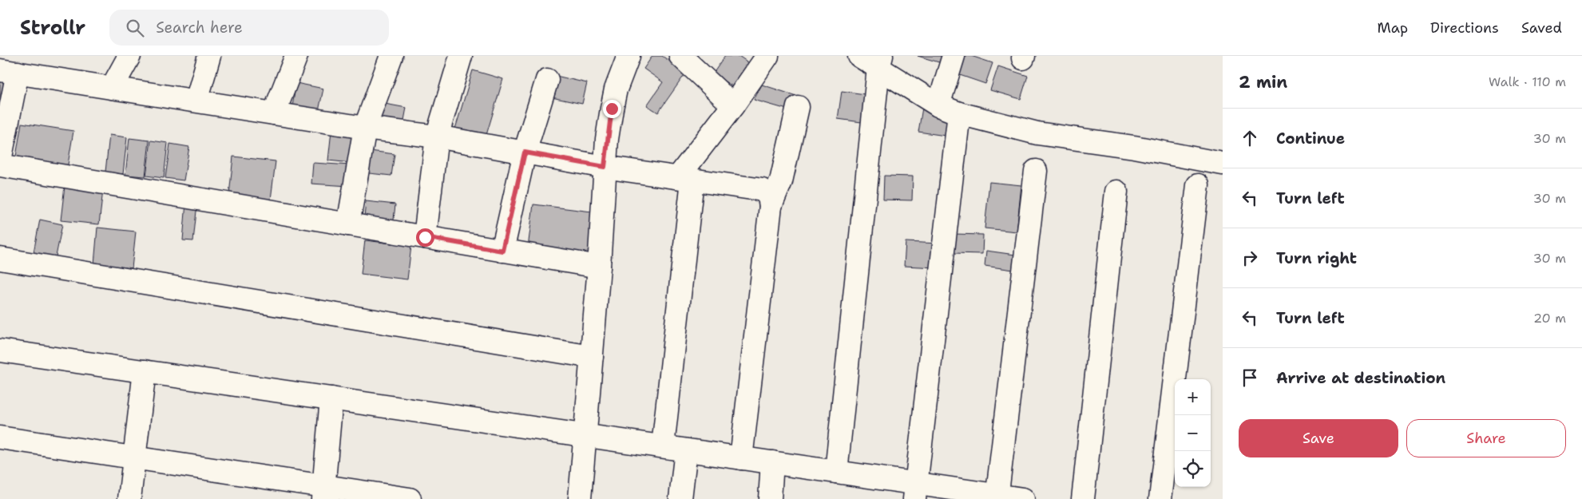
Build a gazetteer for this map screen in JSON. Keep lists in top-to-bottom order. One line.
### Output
{"page":{"header":"Strollr","search":"Search here","nav":["Map","Directions","Saved"],"heading":["2 min","Walk · 110 m"],"list":[["Continue","30 m"],["Turn left","30 m"],["Turn right","30 m"],["Turn left","20 m"],"Arrive at destination"],"map_buttons":["+","−"],"buttons":["Save","Share"]}}
